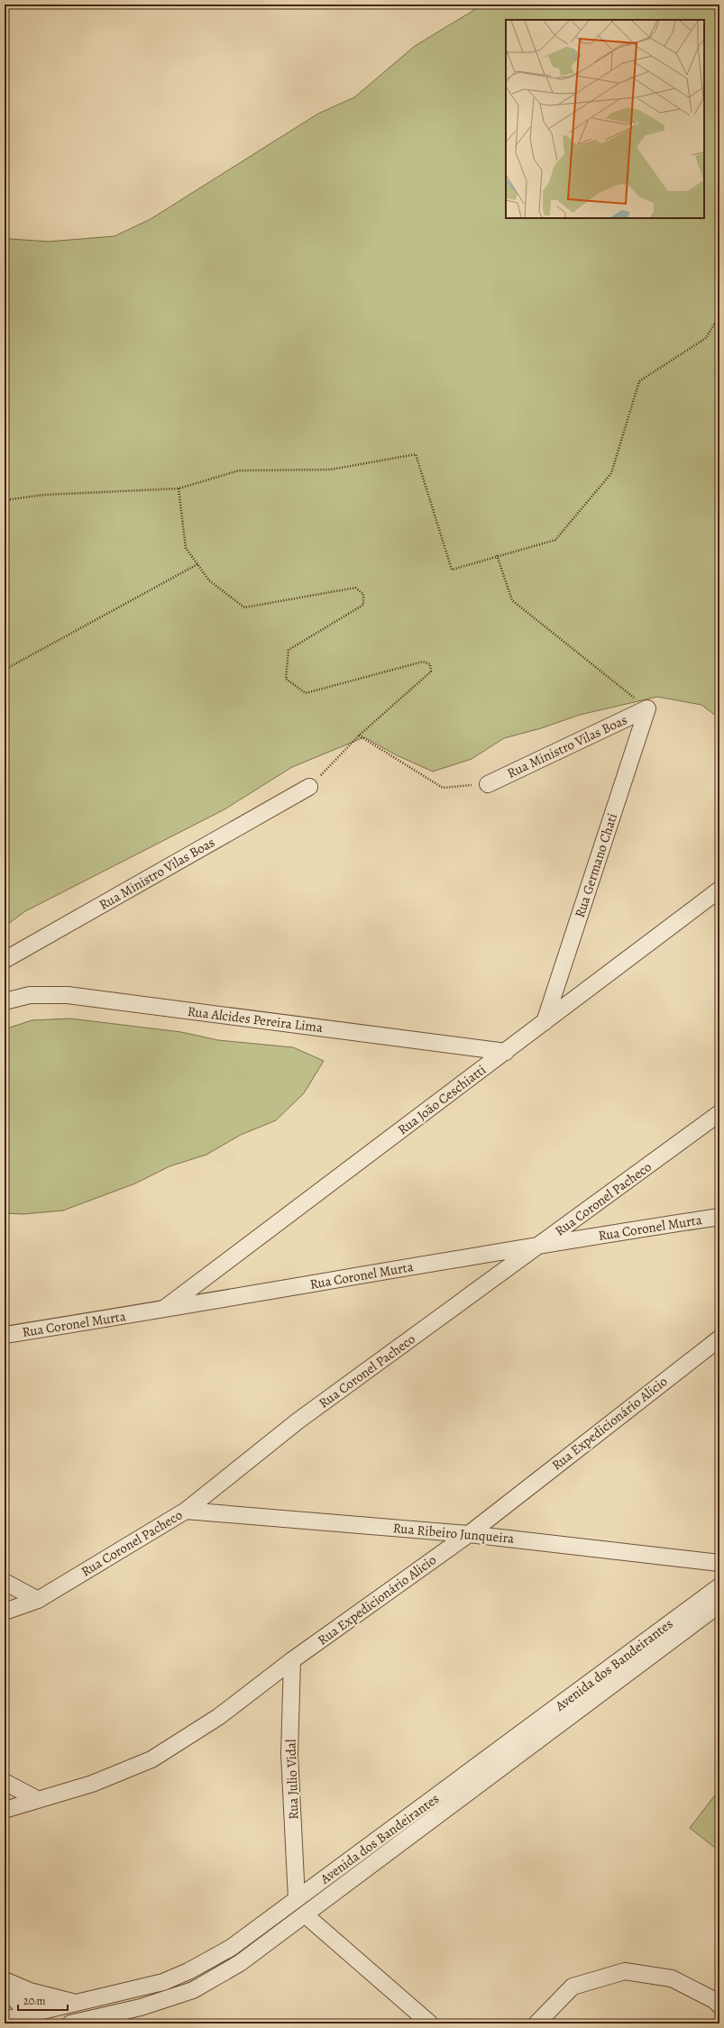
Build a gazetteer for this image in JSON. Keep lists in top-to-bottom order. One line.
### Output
{"streets":{"street":["Rua Ministro Vilas Boas","Rua Germano Chati","Rua Alcides Pereira Lima","Rua João Ceschiatti","Rua Coronel Pacheco","Rua Coronel Murta","Rua Expedicionário Alicio","Rua Ribeiro Junqueira","Avenida dos Bandeirantes","Rua Julio Vidal"]},"crossings":[["Rua Ministro Vilas Boas","Rua Germano Chati"],["Rua Germano Chati","Rua João Ceschiatti"],["Rua Alcides Pereira Lima","Rua João Ceschiatti"],["Rua João Ceschiatti","Rua Coronel Murta"],["Rua Coronel Pacheco","Rua Coronel Murta"],["Rua Coronel Pacheco","Rua Ribeiro Junqueira"],["Rua Expedicionário Alicio","Rua Ribeiro Junqueira"],["Rua Expedicionário Alicio","Rua Julio Vidal"],["Avenida dos Bandeirantes","Rua Julio Vidal"]],"scale_bar":"20 m"}
